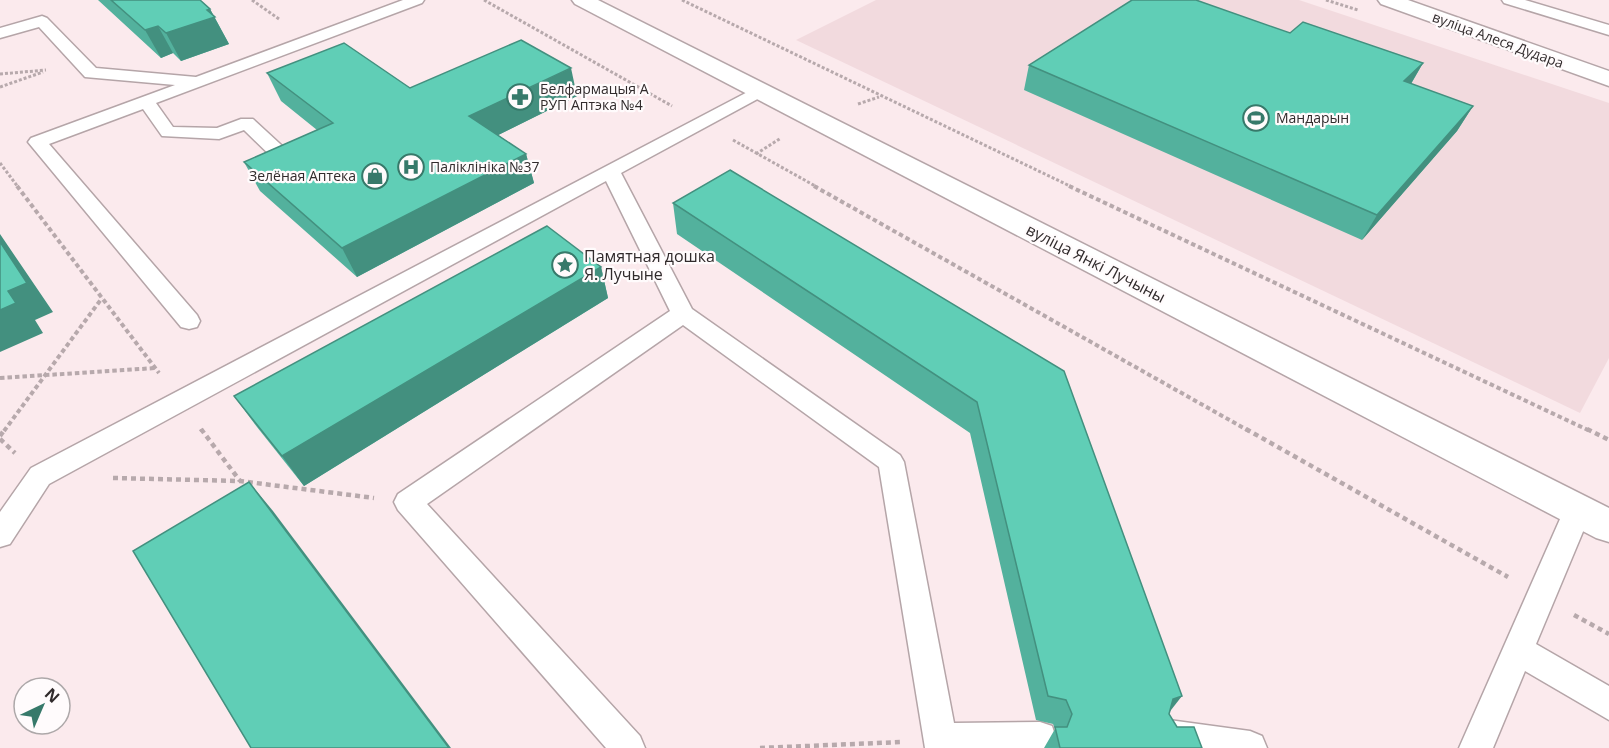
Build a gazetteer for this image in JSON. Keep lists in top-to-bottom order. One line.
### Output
{"streets":{"main road":["вуліца Алеся Дудара","вуліца Янкі Лучыны"]},"places":{"pharmacy":["Белфармацыя А РУП Аптэка №4"],"sports":["Мандарын"],"hospital":["Паліклініка №37"],"shop":["Зелёная Аптека"],"place":["Памятная дошка Я. Лучыне"]},"north":"top right"}
